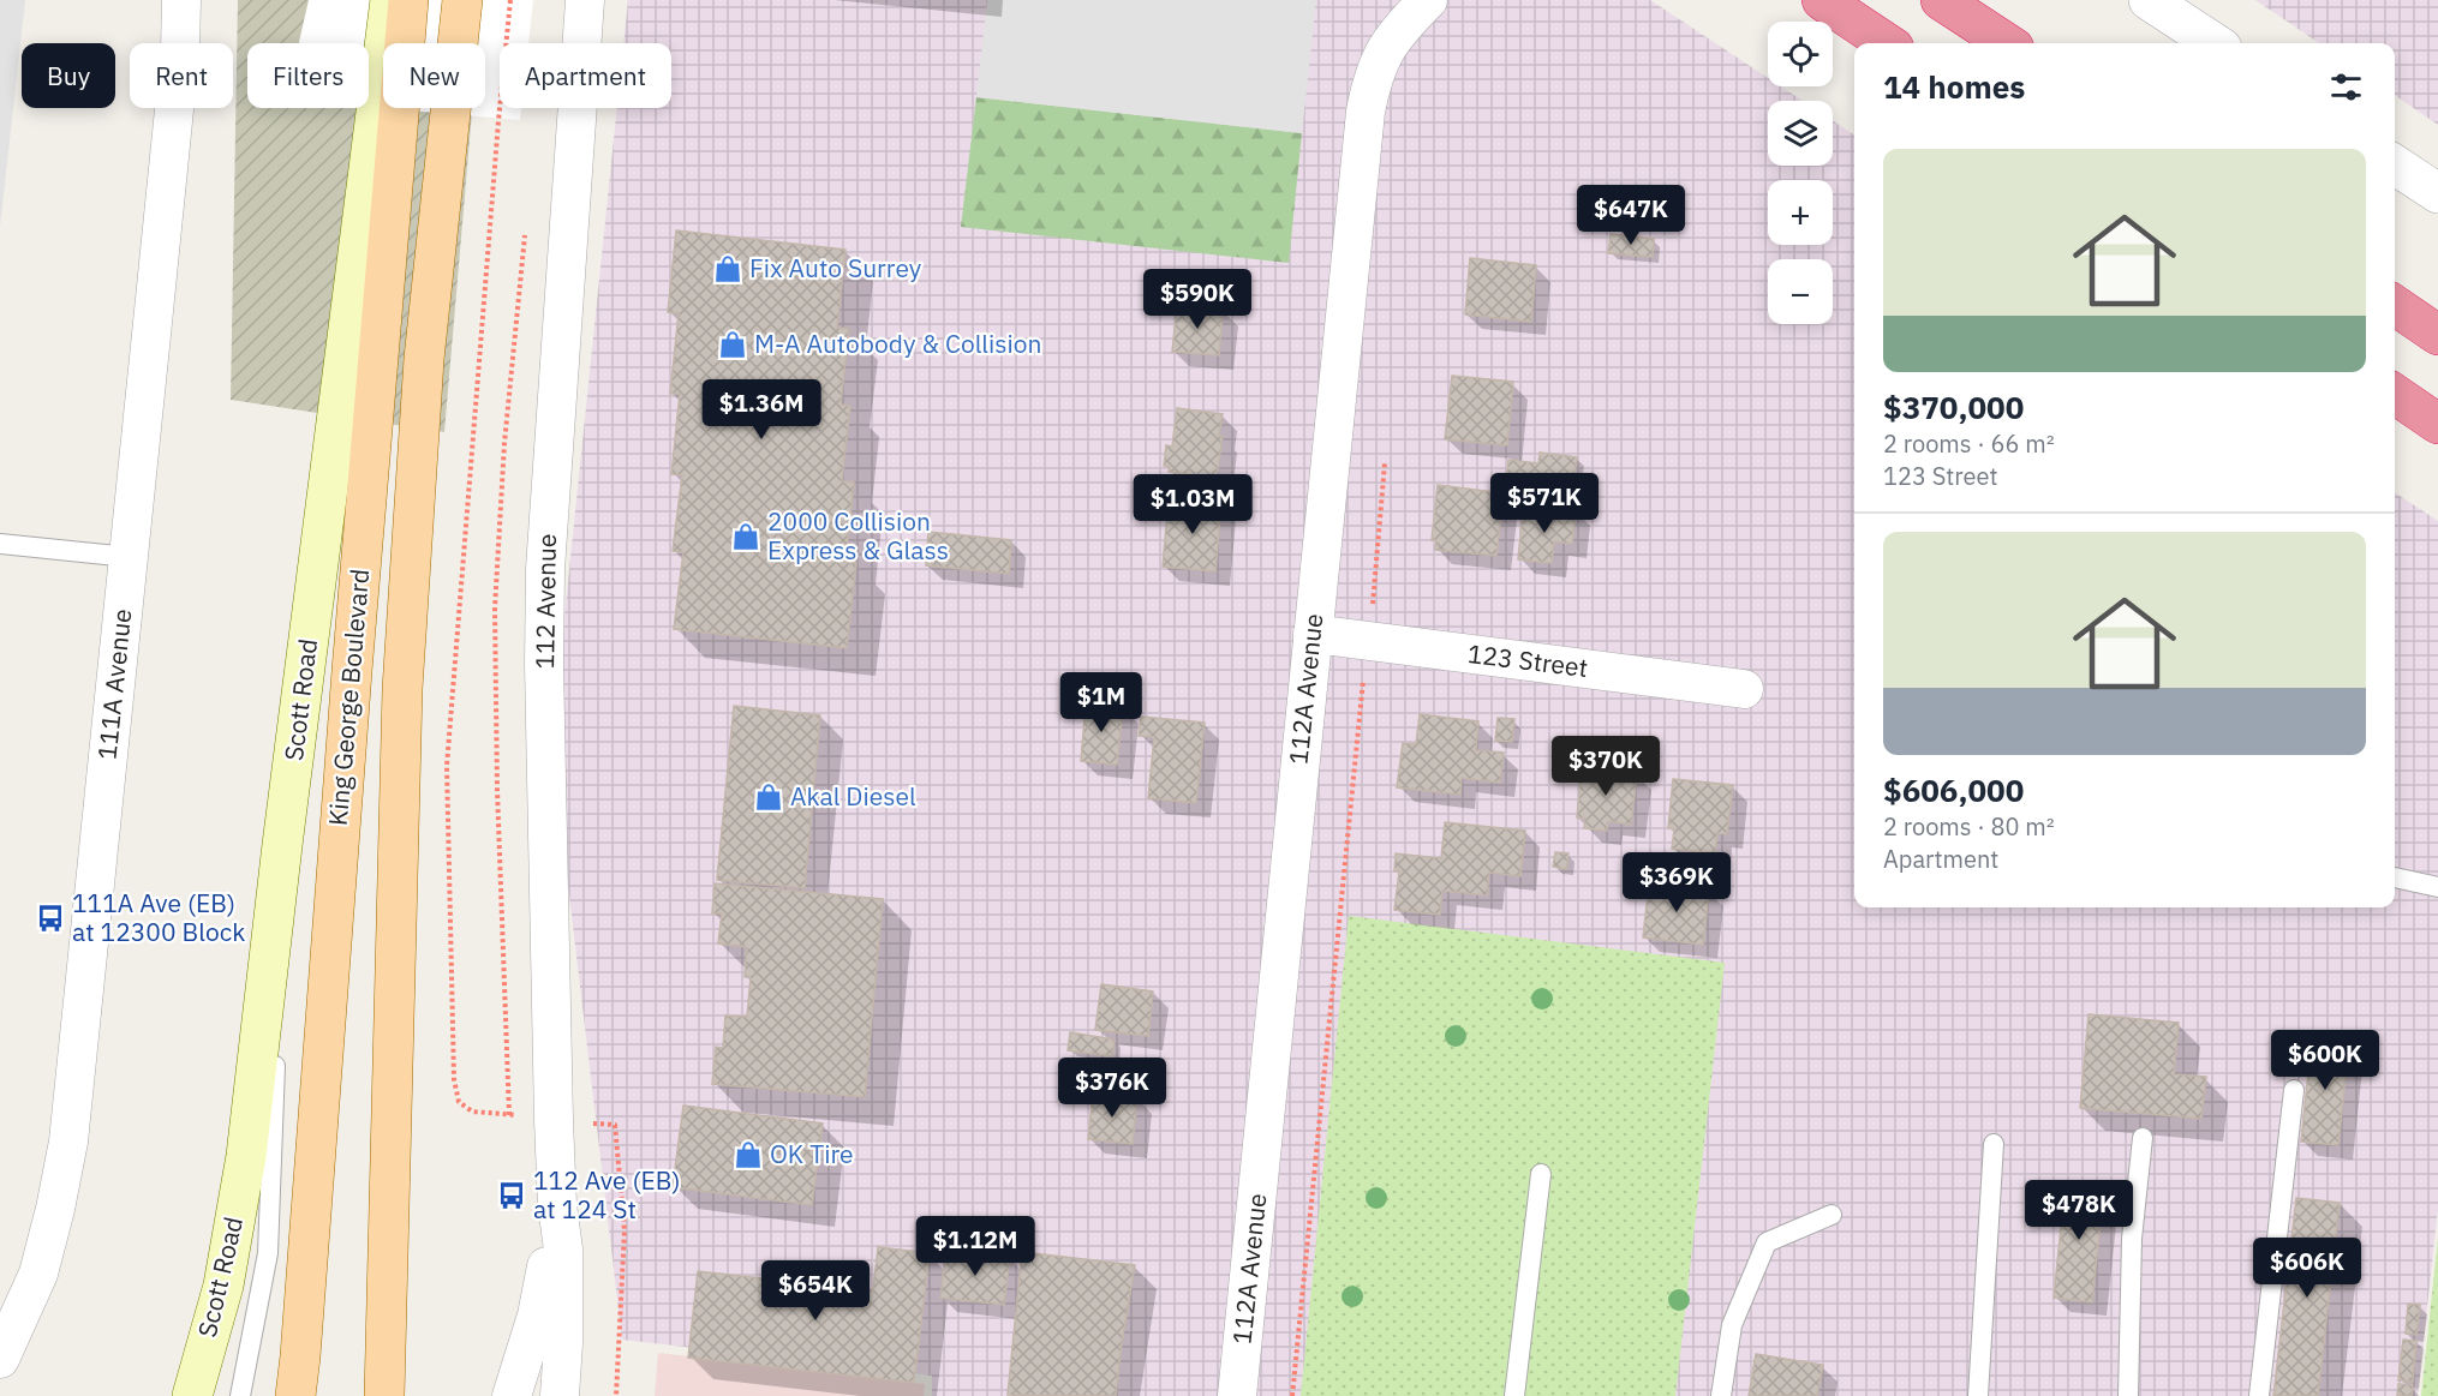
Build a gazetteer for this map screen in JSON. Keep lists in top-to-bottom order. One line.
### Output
{"streets":{"main road":["King George Boulevard","Scott Road"],"street":["112 Avenue","123 Street","111A Avenue","112A Avenue"]},"crossings":[["123 Street","112A Avenue"]],"places":{"shop":["Fix Auto Surrey","M-A Autobody & Collision","2000 Collision Express & Glass","Akal Diesel","OK Tire"],"bus stop":["111A Ave (EB) at 12300 Block","112 Ave (EB) at 124 St"]},"page":{"map_buttons":["+","−"],"chip":["Buy","Rent","Filters","New","Apartment"],"heading":"14 homes","list":[{"name":"$370,000","note":"2 rooms · 66 m² · 123 Street"},{"name":"$606,000","note":"2 rooms · 80 m² · Apartment"}],"price":["$647K","$590K","$1.36M","$571K","$1.03M","$1M","$370K","$369K","$600K","$376K","$478K","$1.12M","$606K","$654K"]}}
